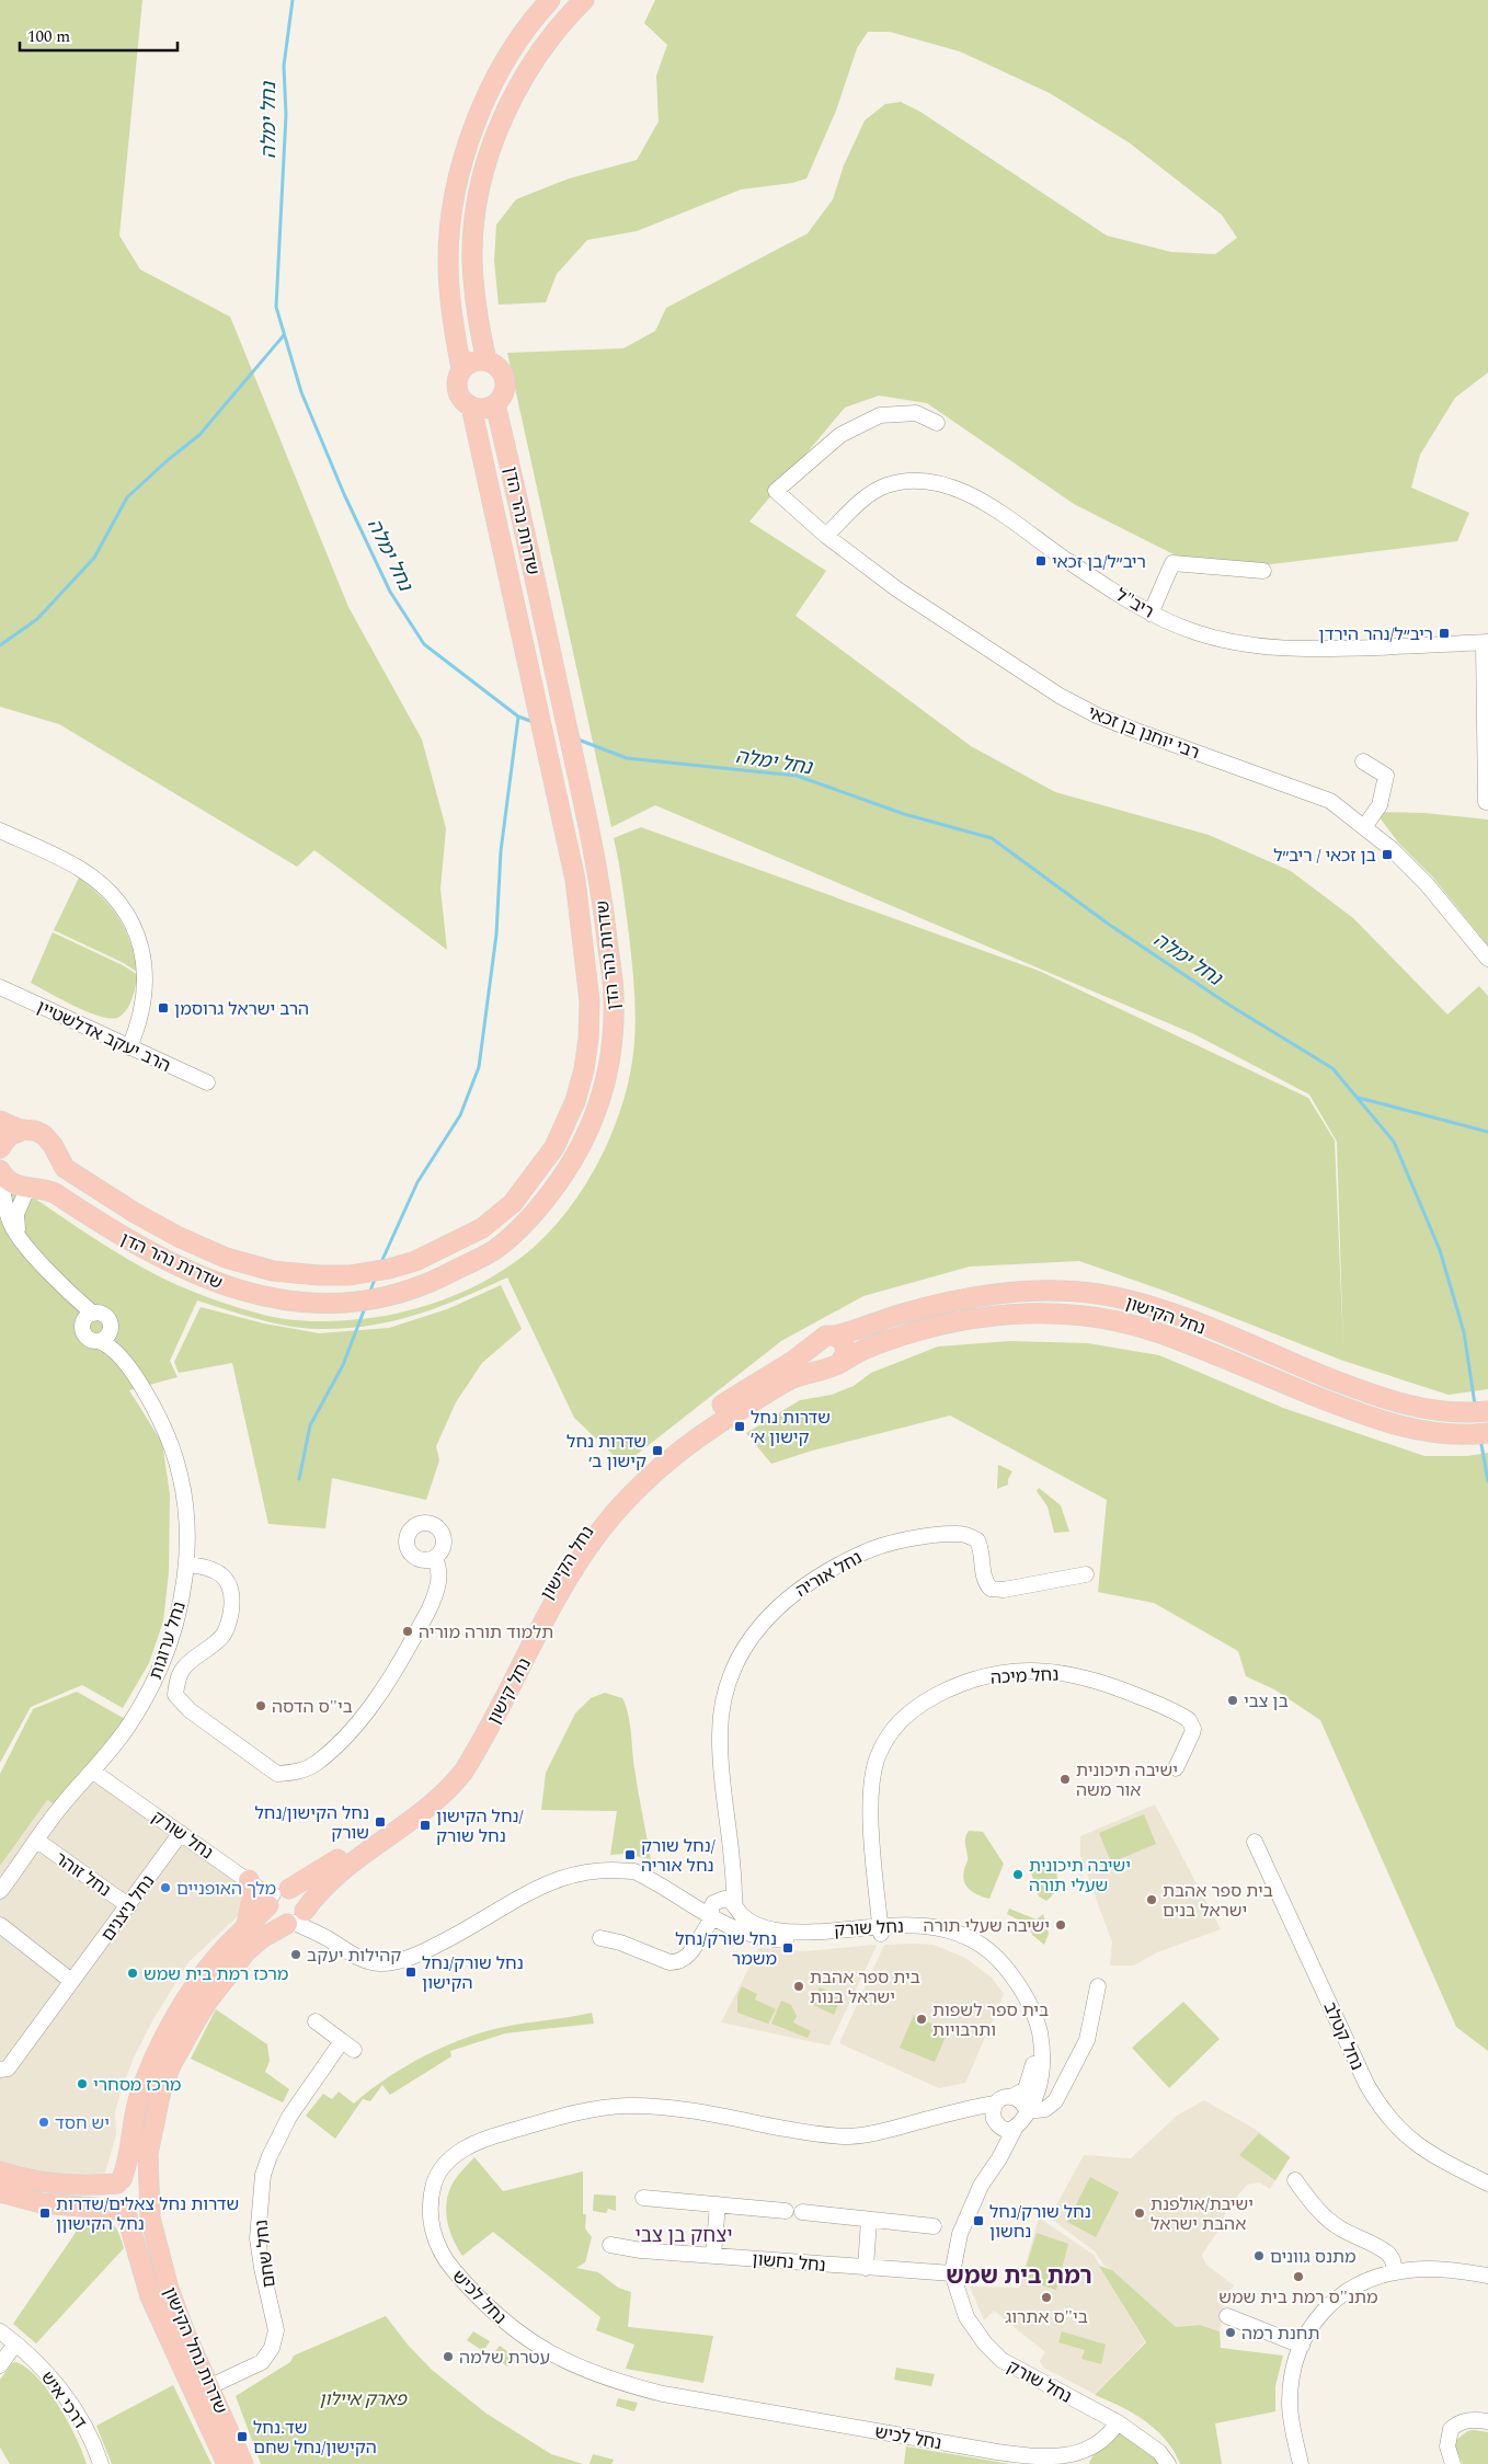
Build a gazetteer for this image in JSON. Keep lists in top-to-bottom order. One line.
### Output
{"streets":{"main road":["שדרות נהר הדן","נחל הקישון","נחל קישון","שדרות נחל הקישון"],"street":["ריב\"ל","רבי יוחנן בן זכאי","הרב יעקב אדלשטיין","נחל אוריה","נחל ערוגות","נחל מיכה","נחל שורק","נחל זוהר","נחל ניצנים","נחל קטלב","נחל שחם","נחל נחשון","נחל לכיש","דרכי איש"]},"crossings":[["ריב\"ל","רבי יוחנן בן זכאי"],["נחל הקישון","נחל קישון"],["נחל הקישון","נחל שורק"],["נחל אוריה","נחל שורק"],["נחל ערוגות","נחל שורק"],["נחל ערוגות","נחל זוהר"],["נחל מיכה","נחל שורק"],["נחל קישון","נחל שורק"],["נחל קישון","שדרות נחל הקישון"],["נחל שורק","נחל ניצנים"],["נחל שורק","נחל נחשון"],["נחל שורק","נחל לכיש"],["נחל שורק","שדרות נחל הקישון"],["נחל זוהר","נחל ניצנים"],["נחל שחם","שדרות נחל הקישון"]],"districts":["יצחק בן צבי","רמת בית שמש"],"water":["נחל ימלה"],"parks":["פארק איילון"],"places":{"transit":["ריב״ל/בן זכאי","ריב״ל/נהר הירדן","בן זכאי / ריב״ל","הרב ישראל גרוסמן","שדרות נחל קישון א׳","שדרות נחל קישון ב׳","נחל הקישון/נחל שורק","נחל הקישון/ נחל שורק","נחל שורק/ נחל אוריה","נחל שורק/נחל משמר","נחל שורק/נחל הקישון","שדרות נחל צאלים/שדרות נחל הקישוןן","נחל שורק/נחל נחשון","שד.נחל הקישון/נחל שחם"],"other":["תלמוד תורה מוריה","בן צבי","בי\"ס הדסה","ישיבה תיכונית אור משה","ישיבה תיכונית שעלי תורה","מלך האופניים","בית ספר אהבת ישראל בנים","ישיבה שעלי תורה","קהילות יעקב","מרכז רמת בית שמש","בית ספר אהבת ישראל בנות","בית ספר לשפות ותרבויות","מרכז מסחרי","יש חסד","ישיבת/אולפנת אהבת ישראל","מתנס גוונים","מתנ\"ס רמת בית שמש","בי\"ס אתרוג","תחנת רמה","עטרת שלמה"]},"scale_bar":"100 m"}
